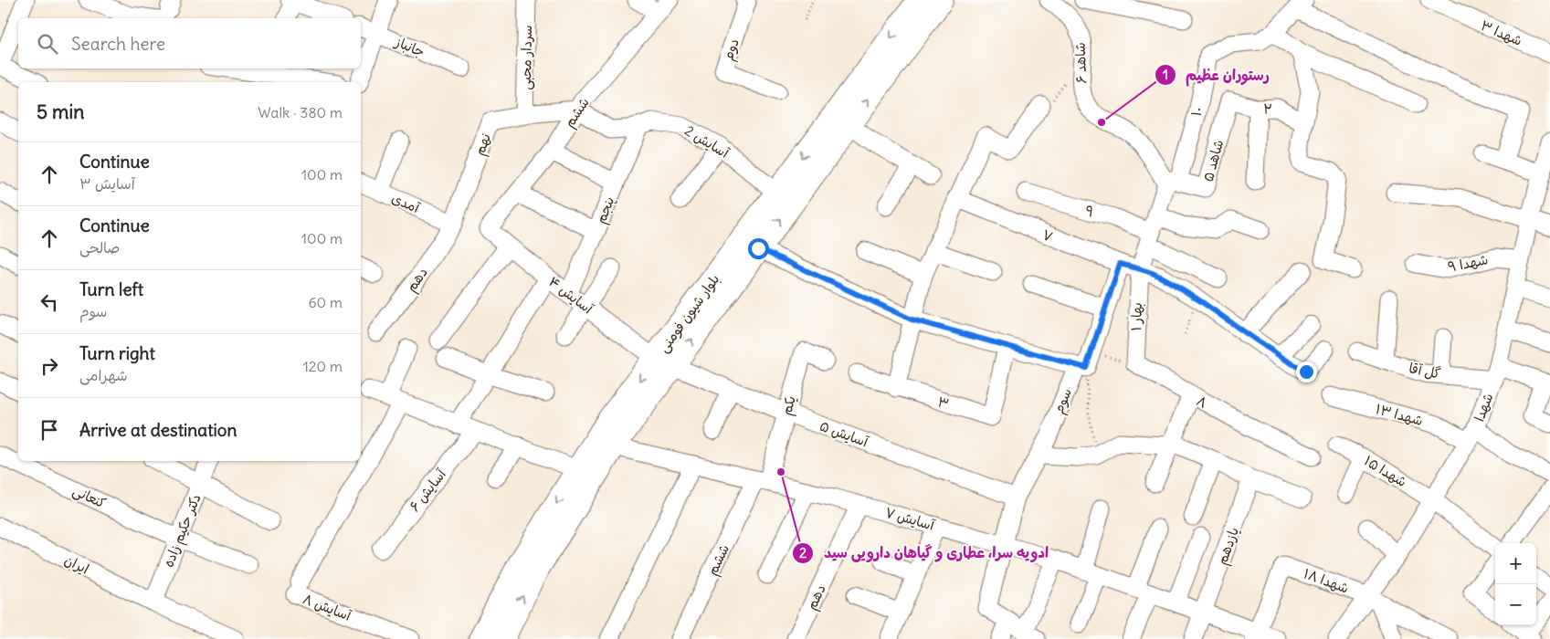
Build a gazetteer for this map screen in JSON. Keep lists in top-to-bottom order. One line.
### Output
{"streets":{"main road":["بلوار شیون فومنی"],"street":["شهدا ۳","جانباز","دوم","سردار محبی","شاهد ۶","۲","۱۰","ششم","آسایش 2","نهم","شاهد ۵","آمدی","پنجم","۹","۷","شهدا ۹","دهم","آسایش ۴","بهار ۱","گل آقا","سوم","۸","۳","یکم","شهدا","شهدا ۱۳","آسایش ۵","شهدا ۱۵","آسایش ۶","کنعانی","آسایش ۷","دکتر حکیم زاده","یازدهم","ایران","شهدا ۱۸","آسایش ۸"]},"crossings":[["سردار محبی","نهم"],["شاهد ۶","۱۰"],["شاهد ۶","شاهد ۵"],["۲","شاهد ۵"],["۱۰","شاهد ۵"],["۱۰","۹"],["۱۰","۷"],["۱۰","بهار ۱"],["ششم","آسایش 2"],["ششم","نهم"],["ششم","آسایش ۴"],["ششم","یکم"],["ششم","آسایش ۷"],["آسایش 2","نهم"],["آسایش 2","پنجم"],["آسایش 2","بلوار شیون فومنی"],["نهم","آمدی"],["نهم","دهم"],["آمدی","دهم"],["پنجم","آسایش ۴"],["۷","بهار ۱"],["۷","سوم"],["شهدا ۹","شهدا"],["دهم","آسایش ۷"],["آسایش ۴","بلوار شیون فومنی"],["آسایش ۴","آسایش ۵"],["بلوار شیون فومنی","آسایش ۵"],["بلوار شیون فومنی","آسایش ۷"],["بهار ۱","۸"],["گل آقا","شهدا"],["سوم","آسایش ۵"],["سوم","آسایش ۷"],["یکم","آسایش ۵"],["یکم","آسایش ۷"],["شهدا","شهدا ۱۳"],["شهدا","شهدا ۱۵"],["شهدا","شهدا ۱۸"],["کنعانی","دکتر حکیم زاده"],["آسایش ۷","یازدهم"],["آسایش ۷","شهدا ۱۸"],["دکتر حکیم زاده","ایران"]],"places":["رستوران عظیم","ادویه سرا، عطاری و گیاهان دارویی سید"],"page":{"search":"Search here","heading":["5 min","Walk · 380 m"],"list":[["Continue","آسایش ۳","100 m"],["Continue","صالحی","100 m"],["Turn left","سوم","60 m"],["Turn right","شهرامی","120 m"],"Arrive at destination"],"map_buttons":["+","−"]}}
